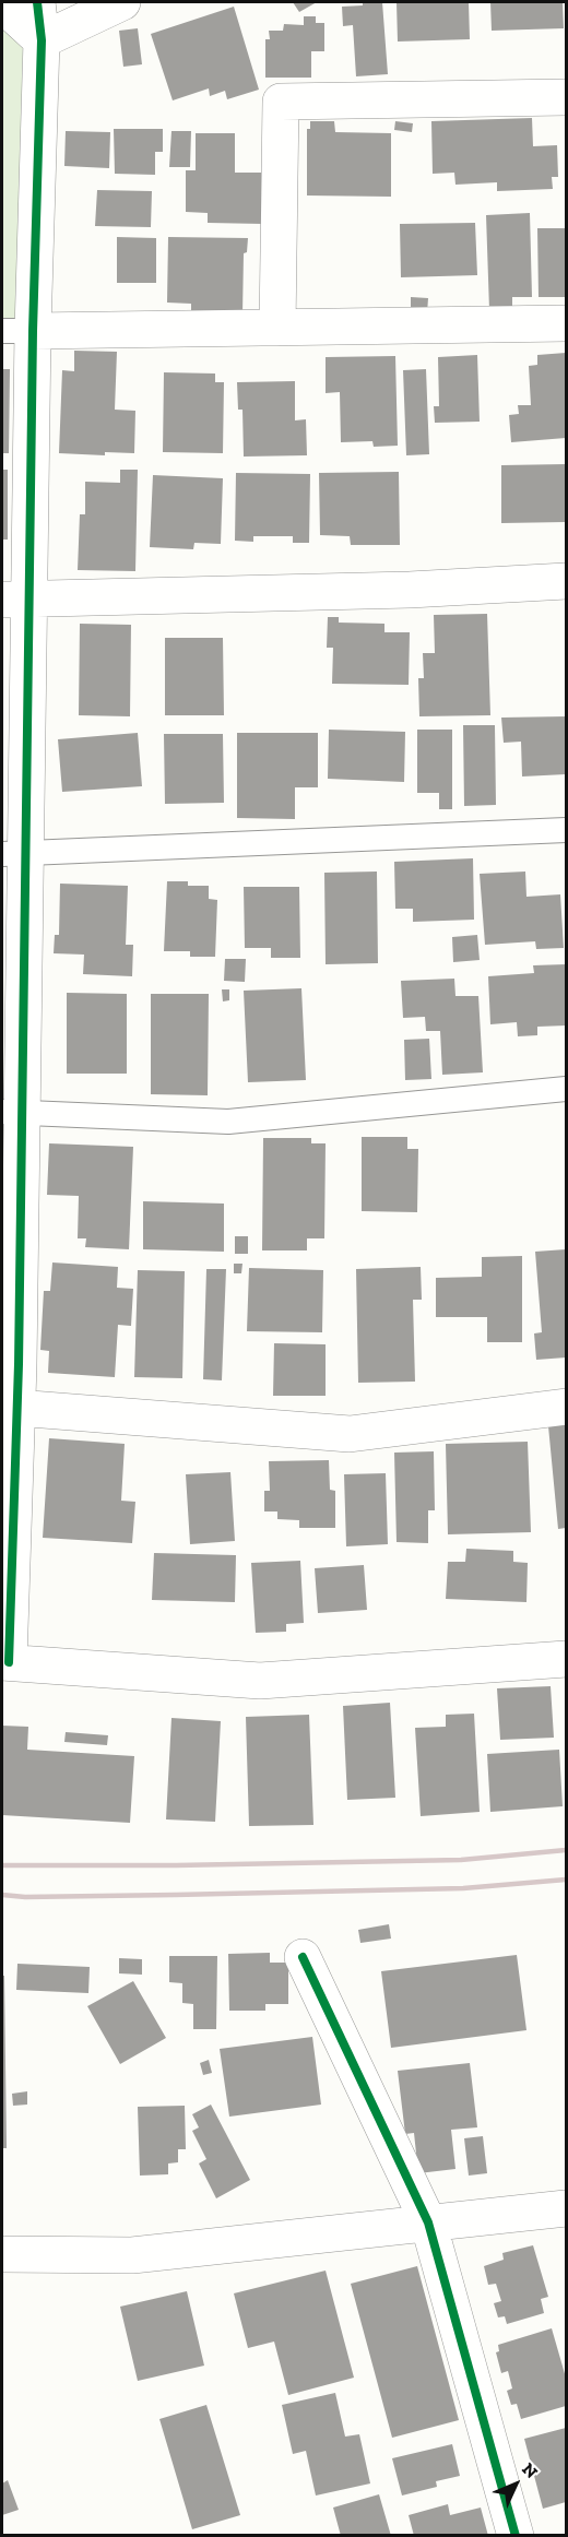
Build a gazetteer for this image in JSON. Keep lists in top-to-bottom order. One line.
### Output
{"north":"top right"}
